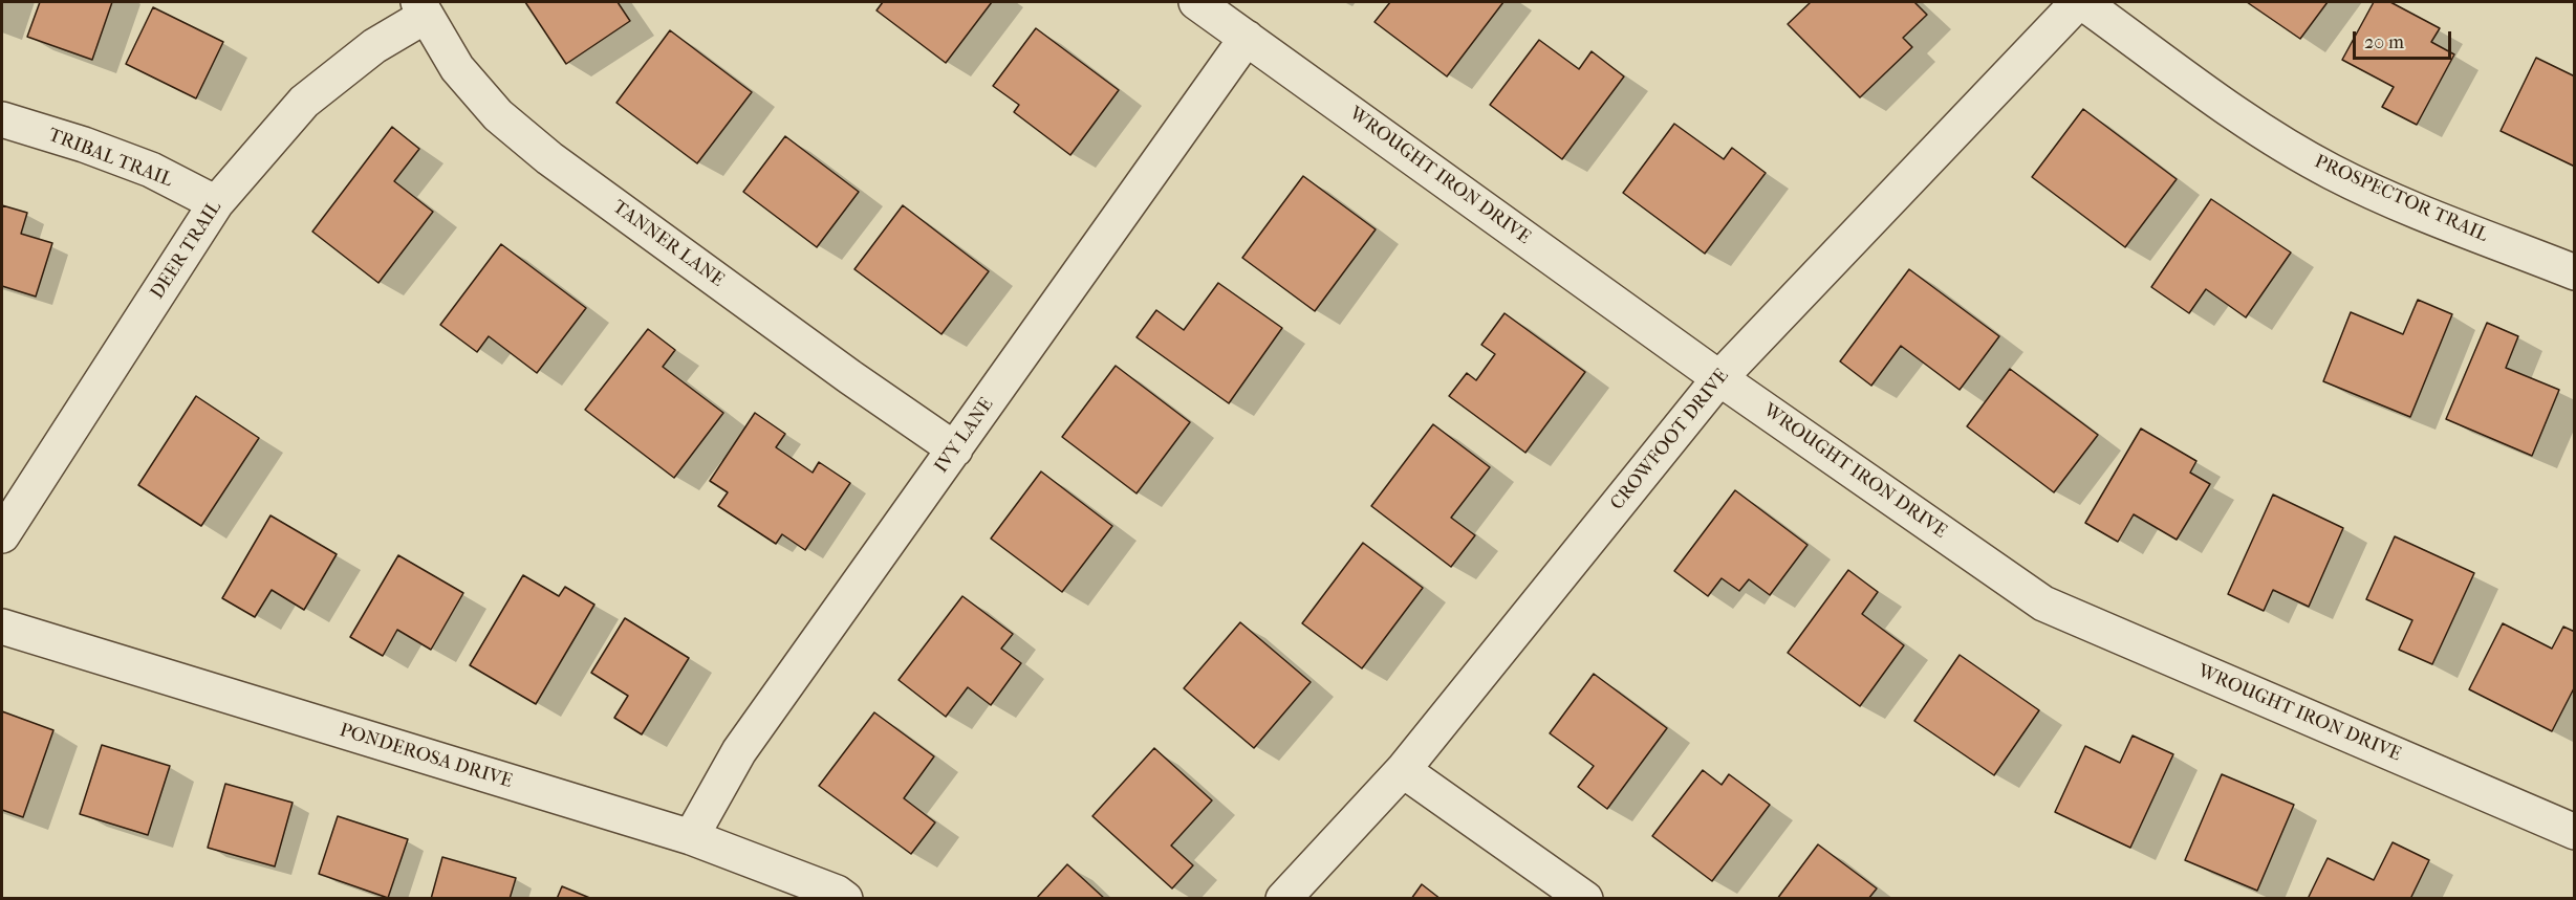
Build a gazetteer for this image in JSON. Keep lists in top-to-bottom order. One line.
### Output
{"streets":{"street":["TRIBAL TRAIL","WROUGHT IRON DRIVE","PROSPECTOR TRAIL","TANNER LANE","DEER TRAIL","IVY LANE","CROWFOOT DRIVE","PONDEROSA DRIVE"]},"crossings":[["TRIBAL TRAIL","DEER TRAIL"],["WROUGHT IRON DRIVE","IVY LANE"],["WROUGHT IRON DRIVE","CROWFOOT DRIVE"],["TANNER LANE","DEER TRAIL"],["TANNER LANE","IVY LANE"],["IVY LANE","PONDEROSA DRIVE"]],"scale_bar":"20 m"}
